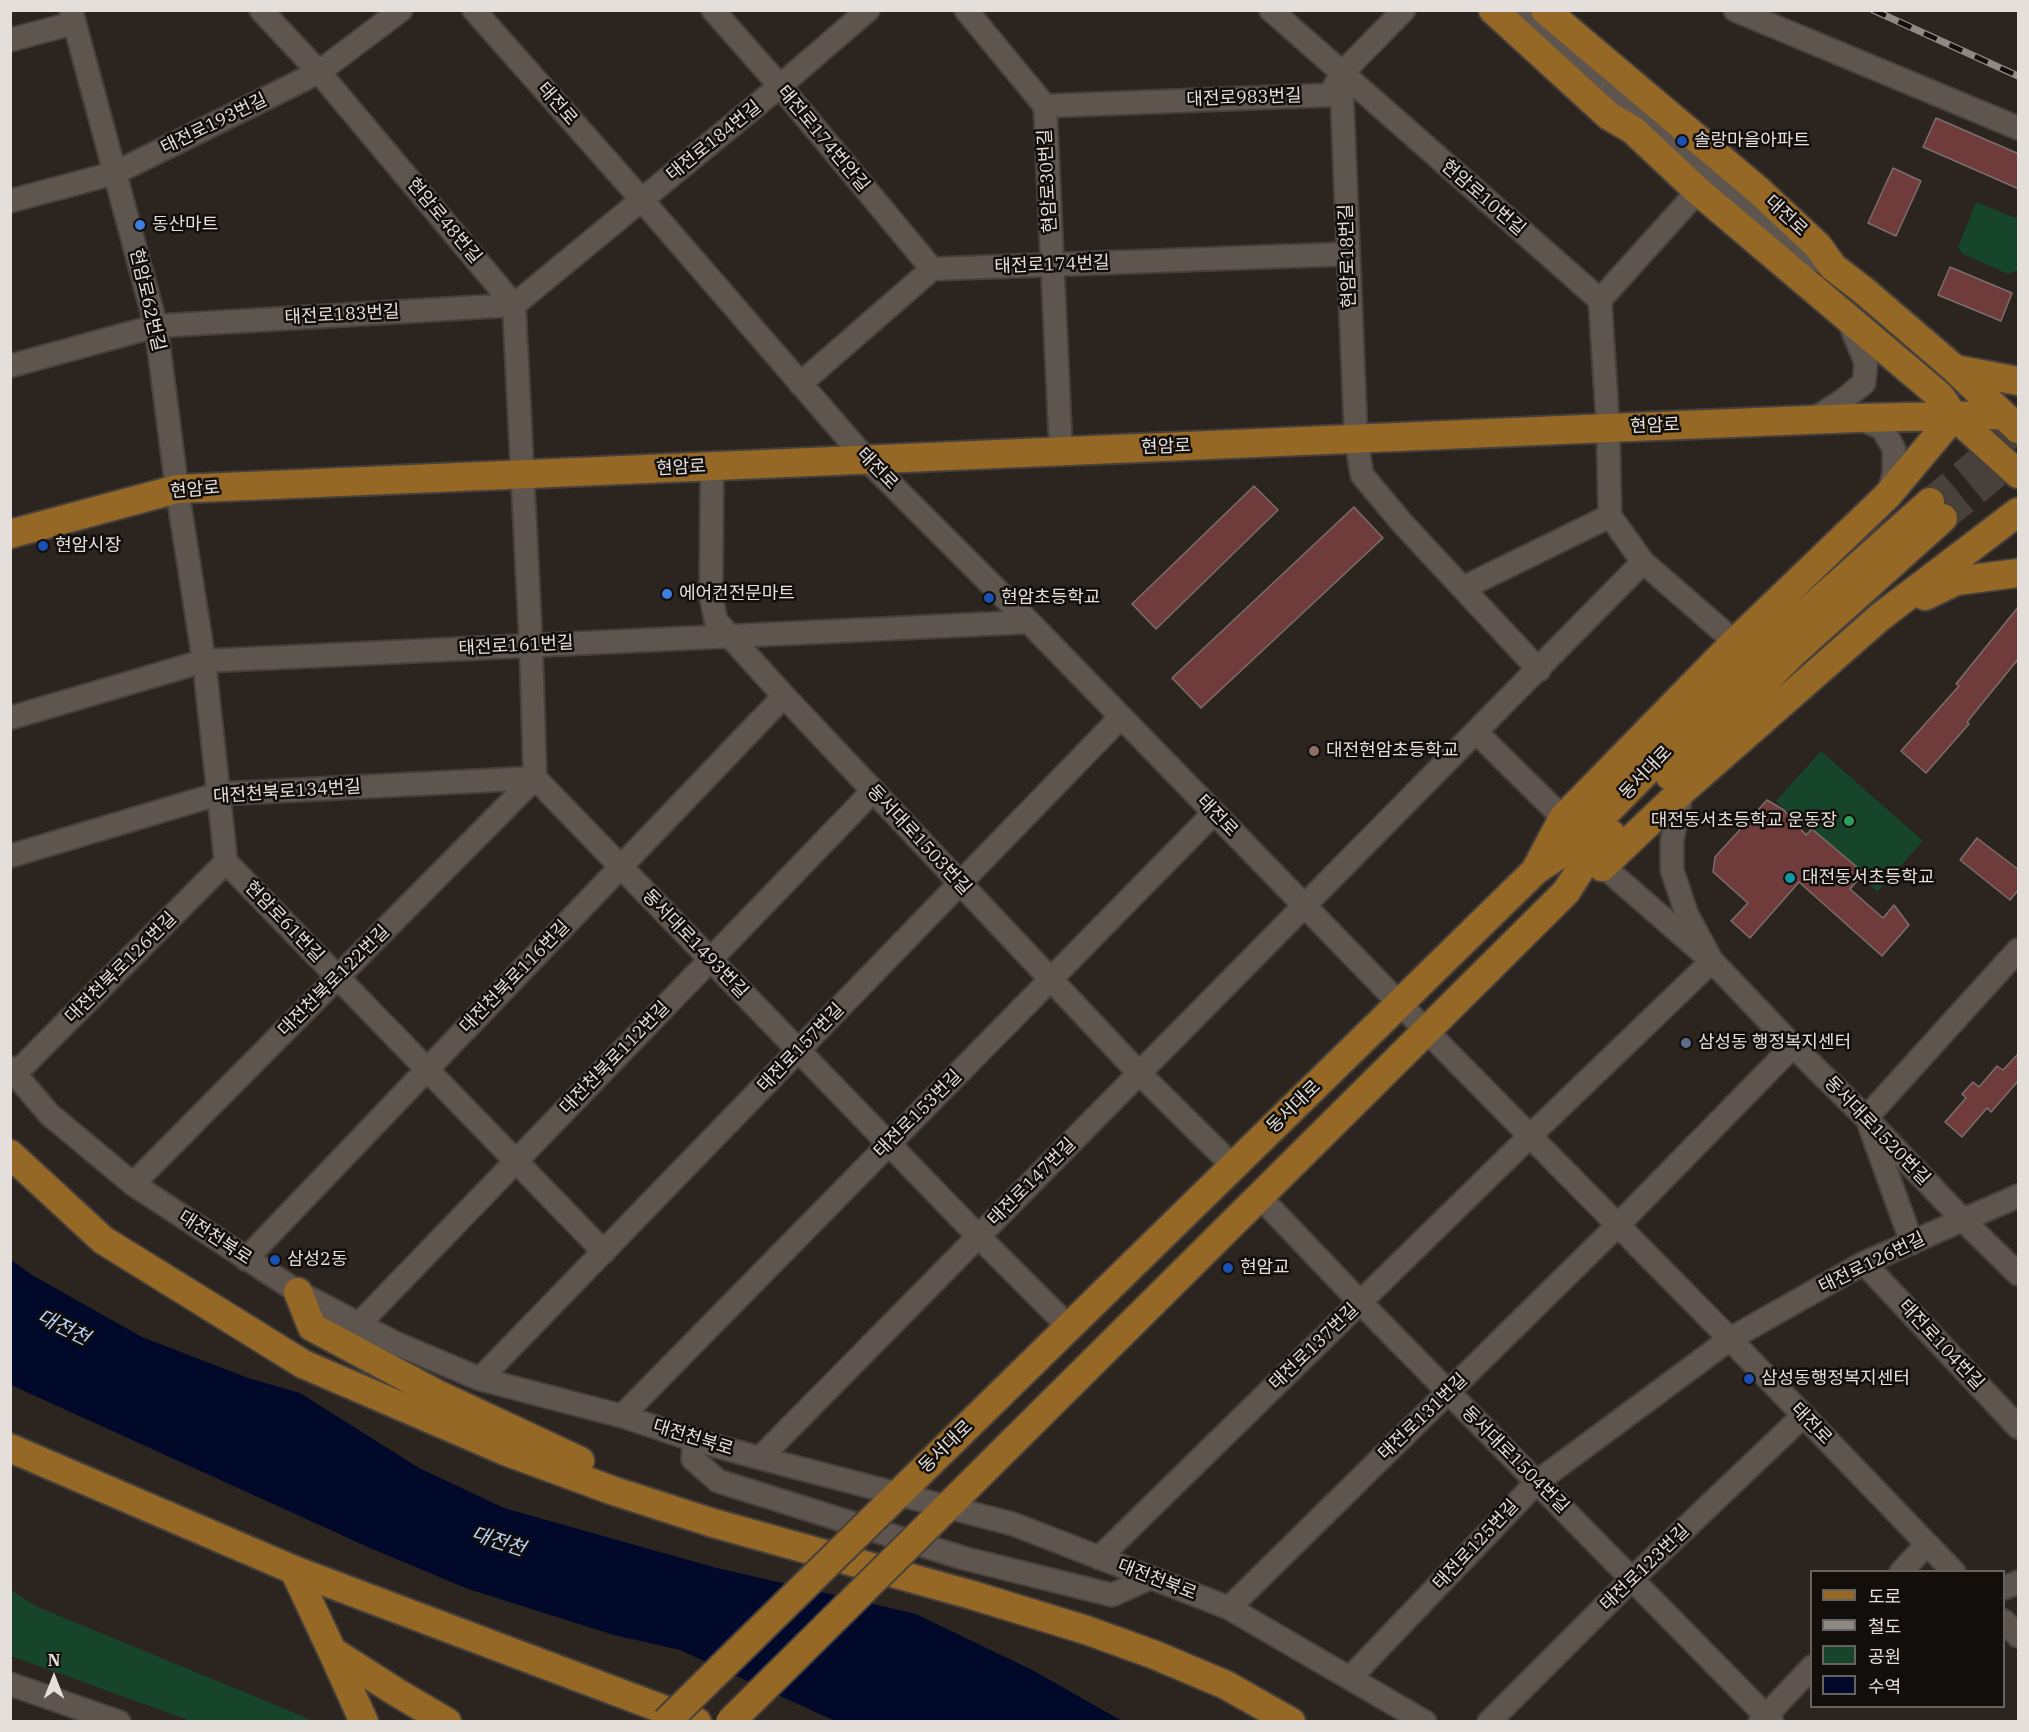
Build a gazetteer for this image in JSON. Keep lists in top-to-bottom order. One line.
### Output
{"streets":{"main road":["대전로","현암로","동서대로"],"street":["대전로983번길","태전로","태전로193번길","태전로174번안길","태전로184번길","현암로30번길","현암로10번길","현암로48번길","현암로18번길","태전로174번길","현암로62번길","태전로183번길","태전로161번길","대전천북로134번길","동서대로1503번길","현암로61번길","동서대로1493번길","대전천북로126번길","대전천북로116번길","대전천북로122번길","태전로157번길","대전천북로112번길","태전로153번길","동서대로1520번길","태전로147번길","대전천북로","태전로126번길","태전로104번길","태전로137번길","태전로131번길","동서대로1504번길","태전로125번길","태전로123번길"]},"crossings":[["대전로983번길","현암로30번길"],["대전로983번길","현암로10번길"],["대전로983번길","현암로18번길"],["태전로","태전로184번길"],["태전로","현암로"],["태전로","태전로161번길"],["태전로","동서대로"],["태전로","태전로157번길"],["태전로","태전로153번길"],["태전로","태전로147번길"],["태전로","태전로126번길"],["태전로","태전로137번길"],["태전로","태전로131번길"],["태전로","태전로125번길"],["태전로","태전로123번길"],["태전로193번길","현암로48번길"],["태전로193번길","현암로62번길"],["태전로174번안길","태전로184번길"],["태전로174번안길","태전로174번길"],["현암로30번길","태전로174번길"],["현암로30번길","현암로"],["현암로10번길","현암로18번길"],["대전로","현암로"],["현암로48번길","태전로183번길"],["현암로18번길","태전로174번길"],["현암로18번길","현암로"],["현암로62번길","태전로183번길"],["현암로62번길","현암로"],["현암로","동서대로1503번길"],["태전로161번길","동서대로1503번길"],["동서대로","동서대로1503번길"],["동서대로","동서대로1493번길"],["동서대로","대전천북로"],["동서대로","동서대로1504번길"],["대전천북로134번길","동서대로1493번길"],["대전천북로134번길","대전천북로122번길"],["동서대로1503번길","대전천북로116번길"],["동서대로1503번길","태전로157번길"],["동서대로1503번길","대전천북로112번길"],["동서대로1503번길","태전로153번길"],["동서대로1503번길","태전로147번길"],["현암로61번길","대전천북로126번길"],["현암로61번길","대전천북로116번길"],["현암로61번길","대전천북로122번길"],["현암로61번길","태전로157번길"],["현암로61번길","대전천북로112번길"],["동서대로1493번길","대전천북로116번길"],["동서대로1493번길","대전천북로122번길"],["동서대로1493번길","태전로157번길"],["동서대로1493번길","대전천북로112번길"],["동서대로1493번길","태전로153번길"],["동서대로1493번길","태전로147번길"],["대전천북로126번길","대전천북로"],["대전천북로116번길","대전천북로"],["대전천북로122번길","대전천북로"],["태전로157번길","대전천북로"],["대전천북로112번길","대전천북로"],["태전로153번길","대전천북로"],["동서대로1520번길","태전로126번길"],["태전로147번길","대전천북로"],["대전천북로","태전로137번길"],["대전천북로","태전로131번길"],["대전천북로","태전로125번길"],["태전로126번길","태전로104번길"],["태전로126번길","태전로125번길"],["태전로137번길","동서대로1504번길"],["태전로131번길","동서대로1504번길"],["동서대로1504번길","태전로125번길"],["동서대로1504번길","태전로123번길"]],"water":["대전천"],"places":["솔랑마을아파트","동산마트","현암시장","에어컨전문마트","현암초등학교","대전현암초등학교","대전동서초등학교 운동장","대전동서초등학교","삼성동 행정복지센터","삼성2동","현암교","삼성동행정복지센터"],"legend":["도로","철도","공원","수역"],"north":"top"}
